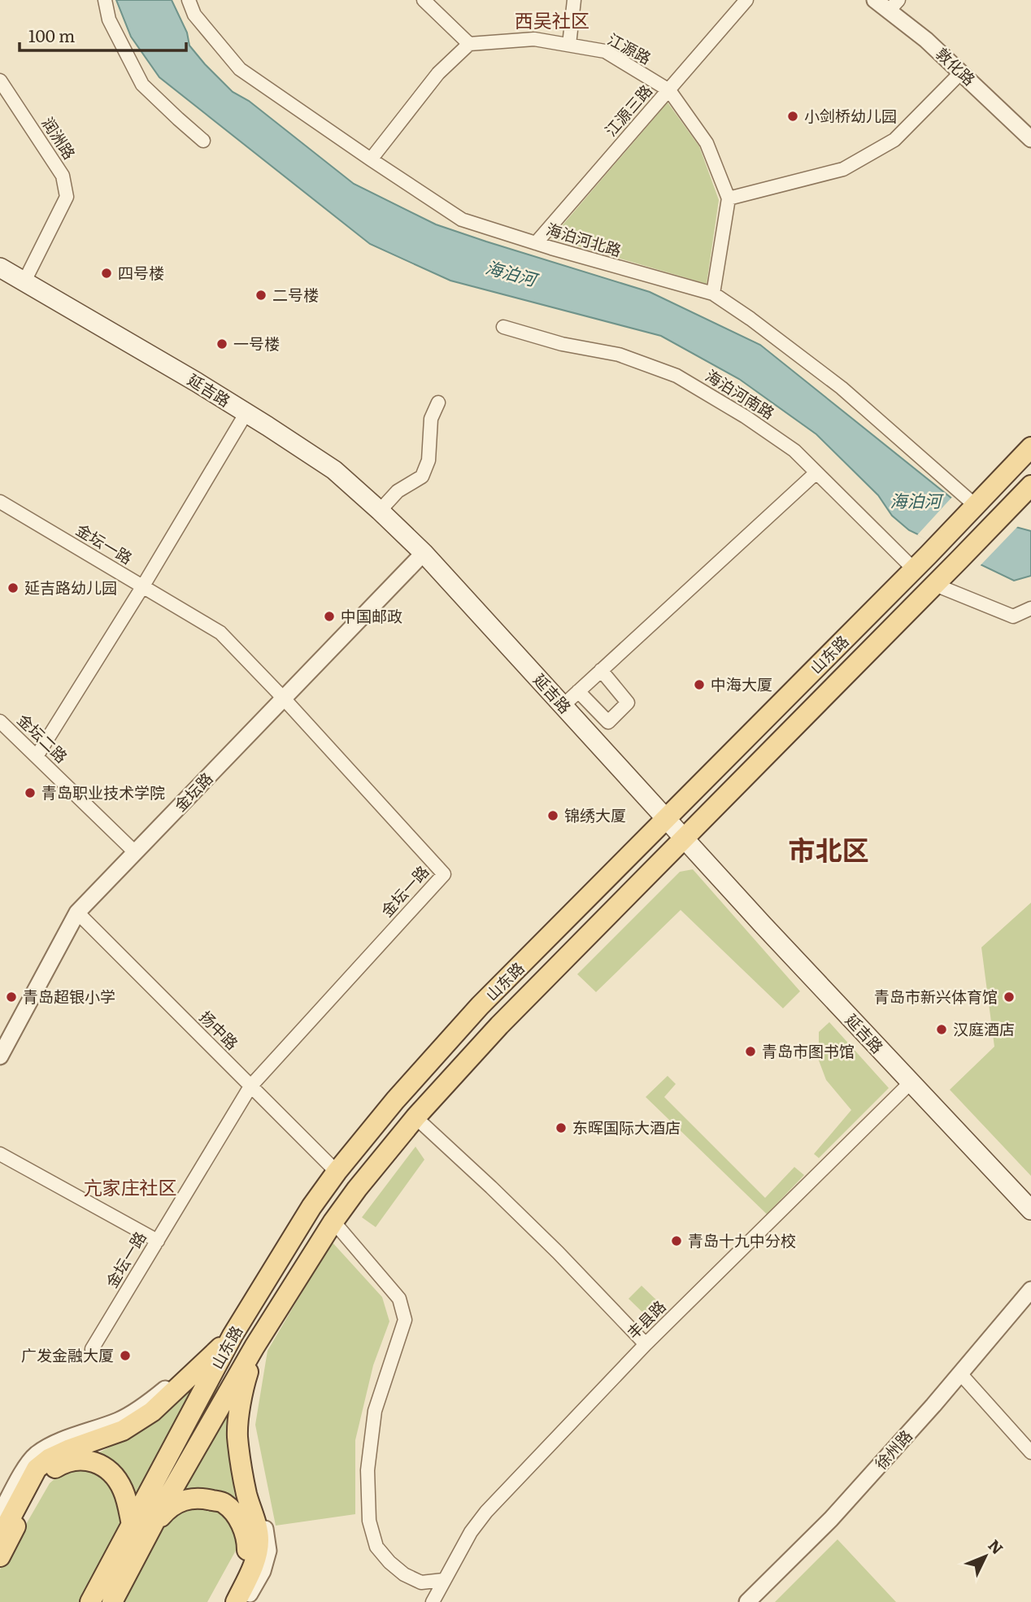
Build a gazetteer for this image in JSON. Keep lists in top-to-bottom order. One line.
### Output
{"streets":{"main road":["延吉路","山东路"],"street":["江源路","敦化路","江源三路","润洲路","海泊河北路","海泊河南路","金坛一路","金坛二路","金坛路","扬中路","丰县路","徐州路"]},"crossings":[["江源路","江源三路"],["江源三路","海泊河北路"],["润洲路","延吉路"],["海泊河北路","山东路"],["延吉路","山东路"],["延吉路","金坛路"],["延吉路","丰县路"],["海泊河南路","山东路"],["金坛一路","金坛路"],["金坛一路","扬中路"],["山东路","扬中路"],["金坛二路","金坛路"],["金坛路","扬中路"]],"districts":["西吴社区","市北区","亢家庄社区"],"water":["海泊河"],"places":["小剑桥幼儿园","四号楼","二号楼","一号楼","延吉路幼儿园","中国邮政","中海大厦","青岛职业技术学院","锦绣大厦","青岛超银小学","青岛市新兴体育馆","汉庭酒店","青岛市图书馆","东晖国际大酒店","青岛十九中分校","广发金融大厦"],"scale_bar":"100 m","north":"top right"}
